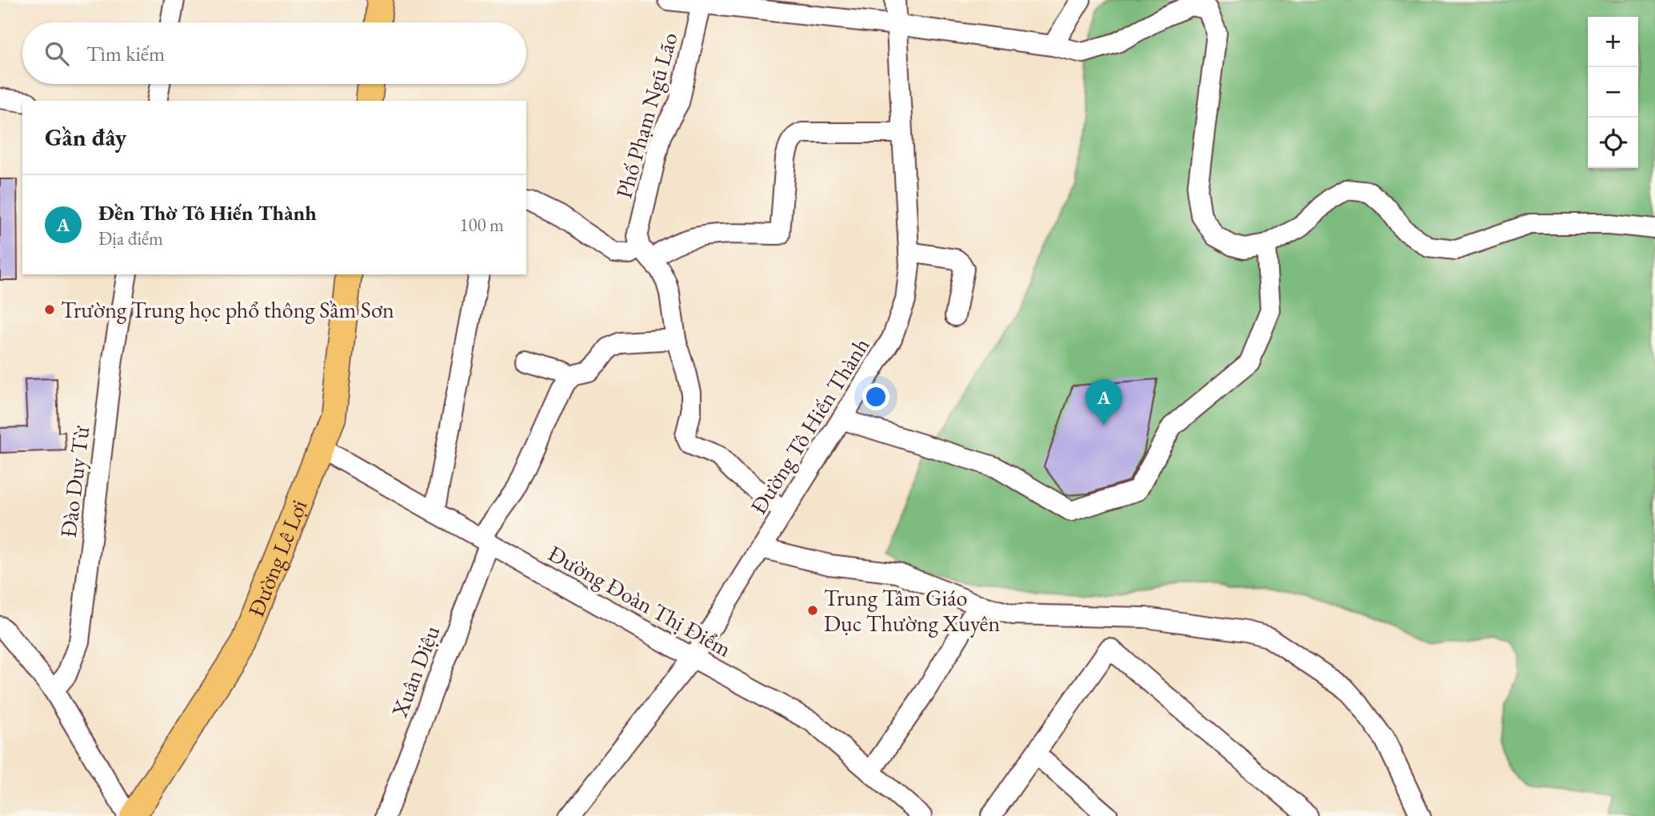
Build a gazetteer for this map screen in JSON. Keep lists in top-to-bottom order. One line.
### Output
{"streets":{"main road":["Đường Lê Lợi"],"street":["Phố Phạm Ngũ Lão","Đường Tô Hiến Thành","Đào Duy Từ","Đường Đoàn Thị Điểm","Xuân Diệu"]},"crossings":[["Đường Tô Hiến Thành","Đường Đoàn Thị Điểm"],["Đường Lê Lợi","Đường Đoàn Thị Điểm"],["Đường Đoàn Thị Điểm","Xuân Diệu"]],"places":["Trường Trung học phổ thông Sầm Sơn","Trung Tâm Giáo Dục Thường Xuyên"],"page":{"map_buttons":["+","−"],"search":"Tìm kiếm","heading":"Gần đây","list":[{"mark":"A","name":"Đền Thờ Tô Hiến Thành","note":"Địa điểm","value":"100 m"}],"pins":"A"}}
